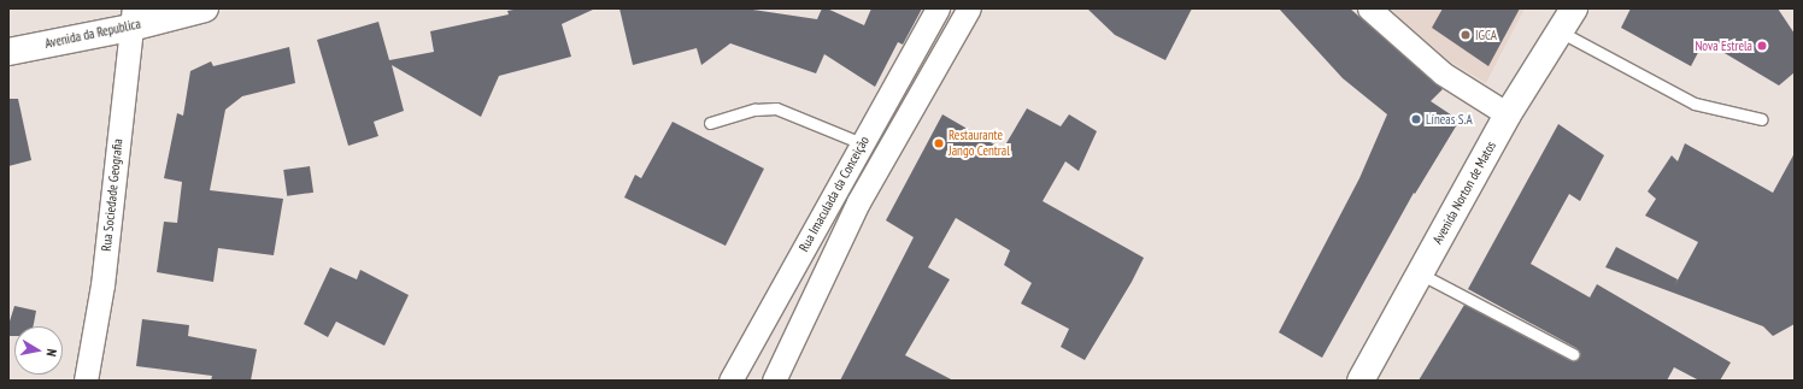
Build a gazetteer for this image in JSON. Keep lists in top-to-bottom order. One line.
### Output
{"streets":{"main road":["Avenida da Republica","Avenida Norton de Matos"],"street":["Rua Imaculada da Conceição","Rua Sociedade Geografia"]},"crossings":[["Avenida da Republica","Rua Sociedade Geografia"]],"places":["IGCA","Nova Estrela","Líneas S.A","Restaurante Jango Central"],"north":"right"}
